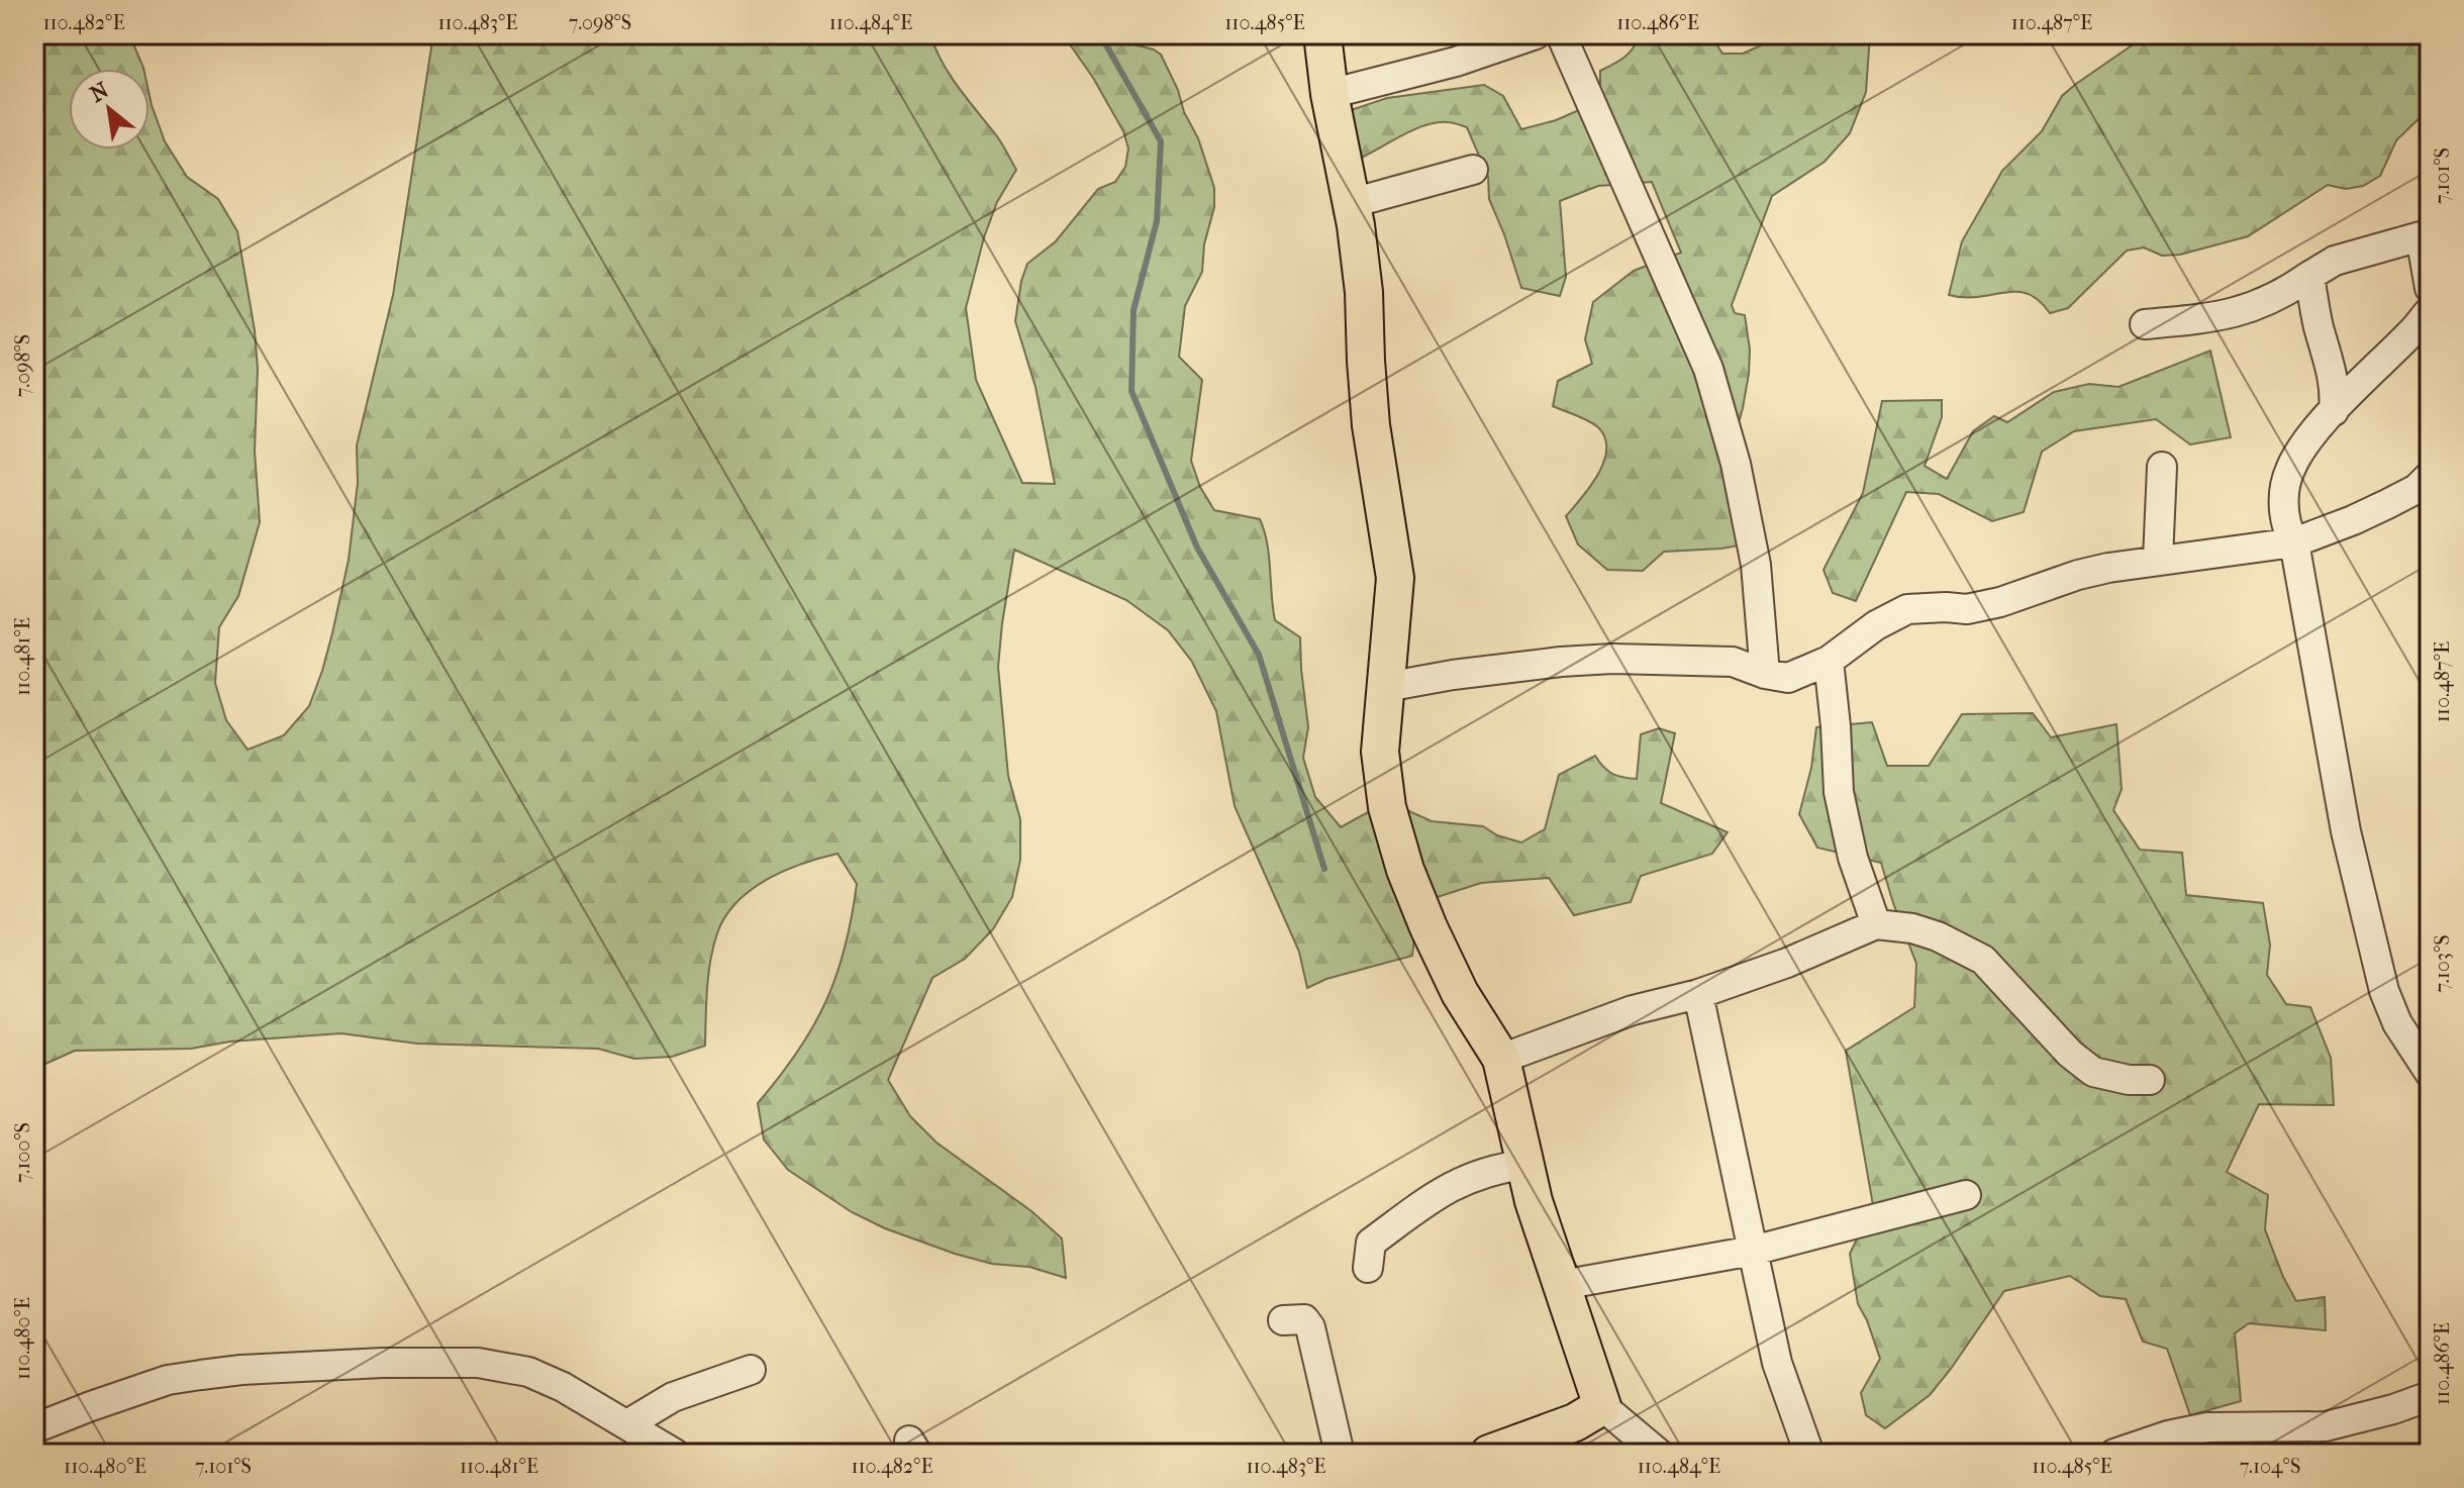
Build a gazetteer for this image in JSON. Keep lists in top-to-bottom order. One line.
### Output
{"north":"top left","coordinates":["110.482°E","110.483°E","7.098°S","110.484°E","110.485°E","110.486°E","110.487°E","7.101°S","110.481°E","7.103°S","7.100°S","110.480°E","7.104°S"]}
